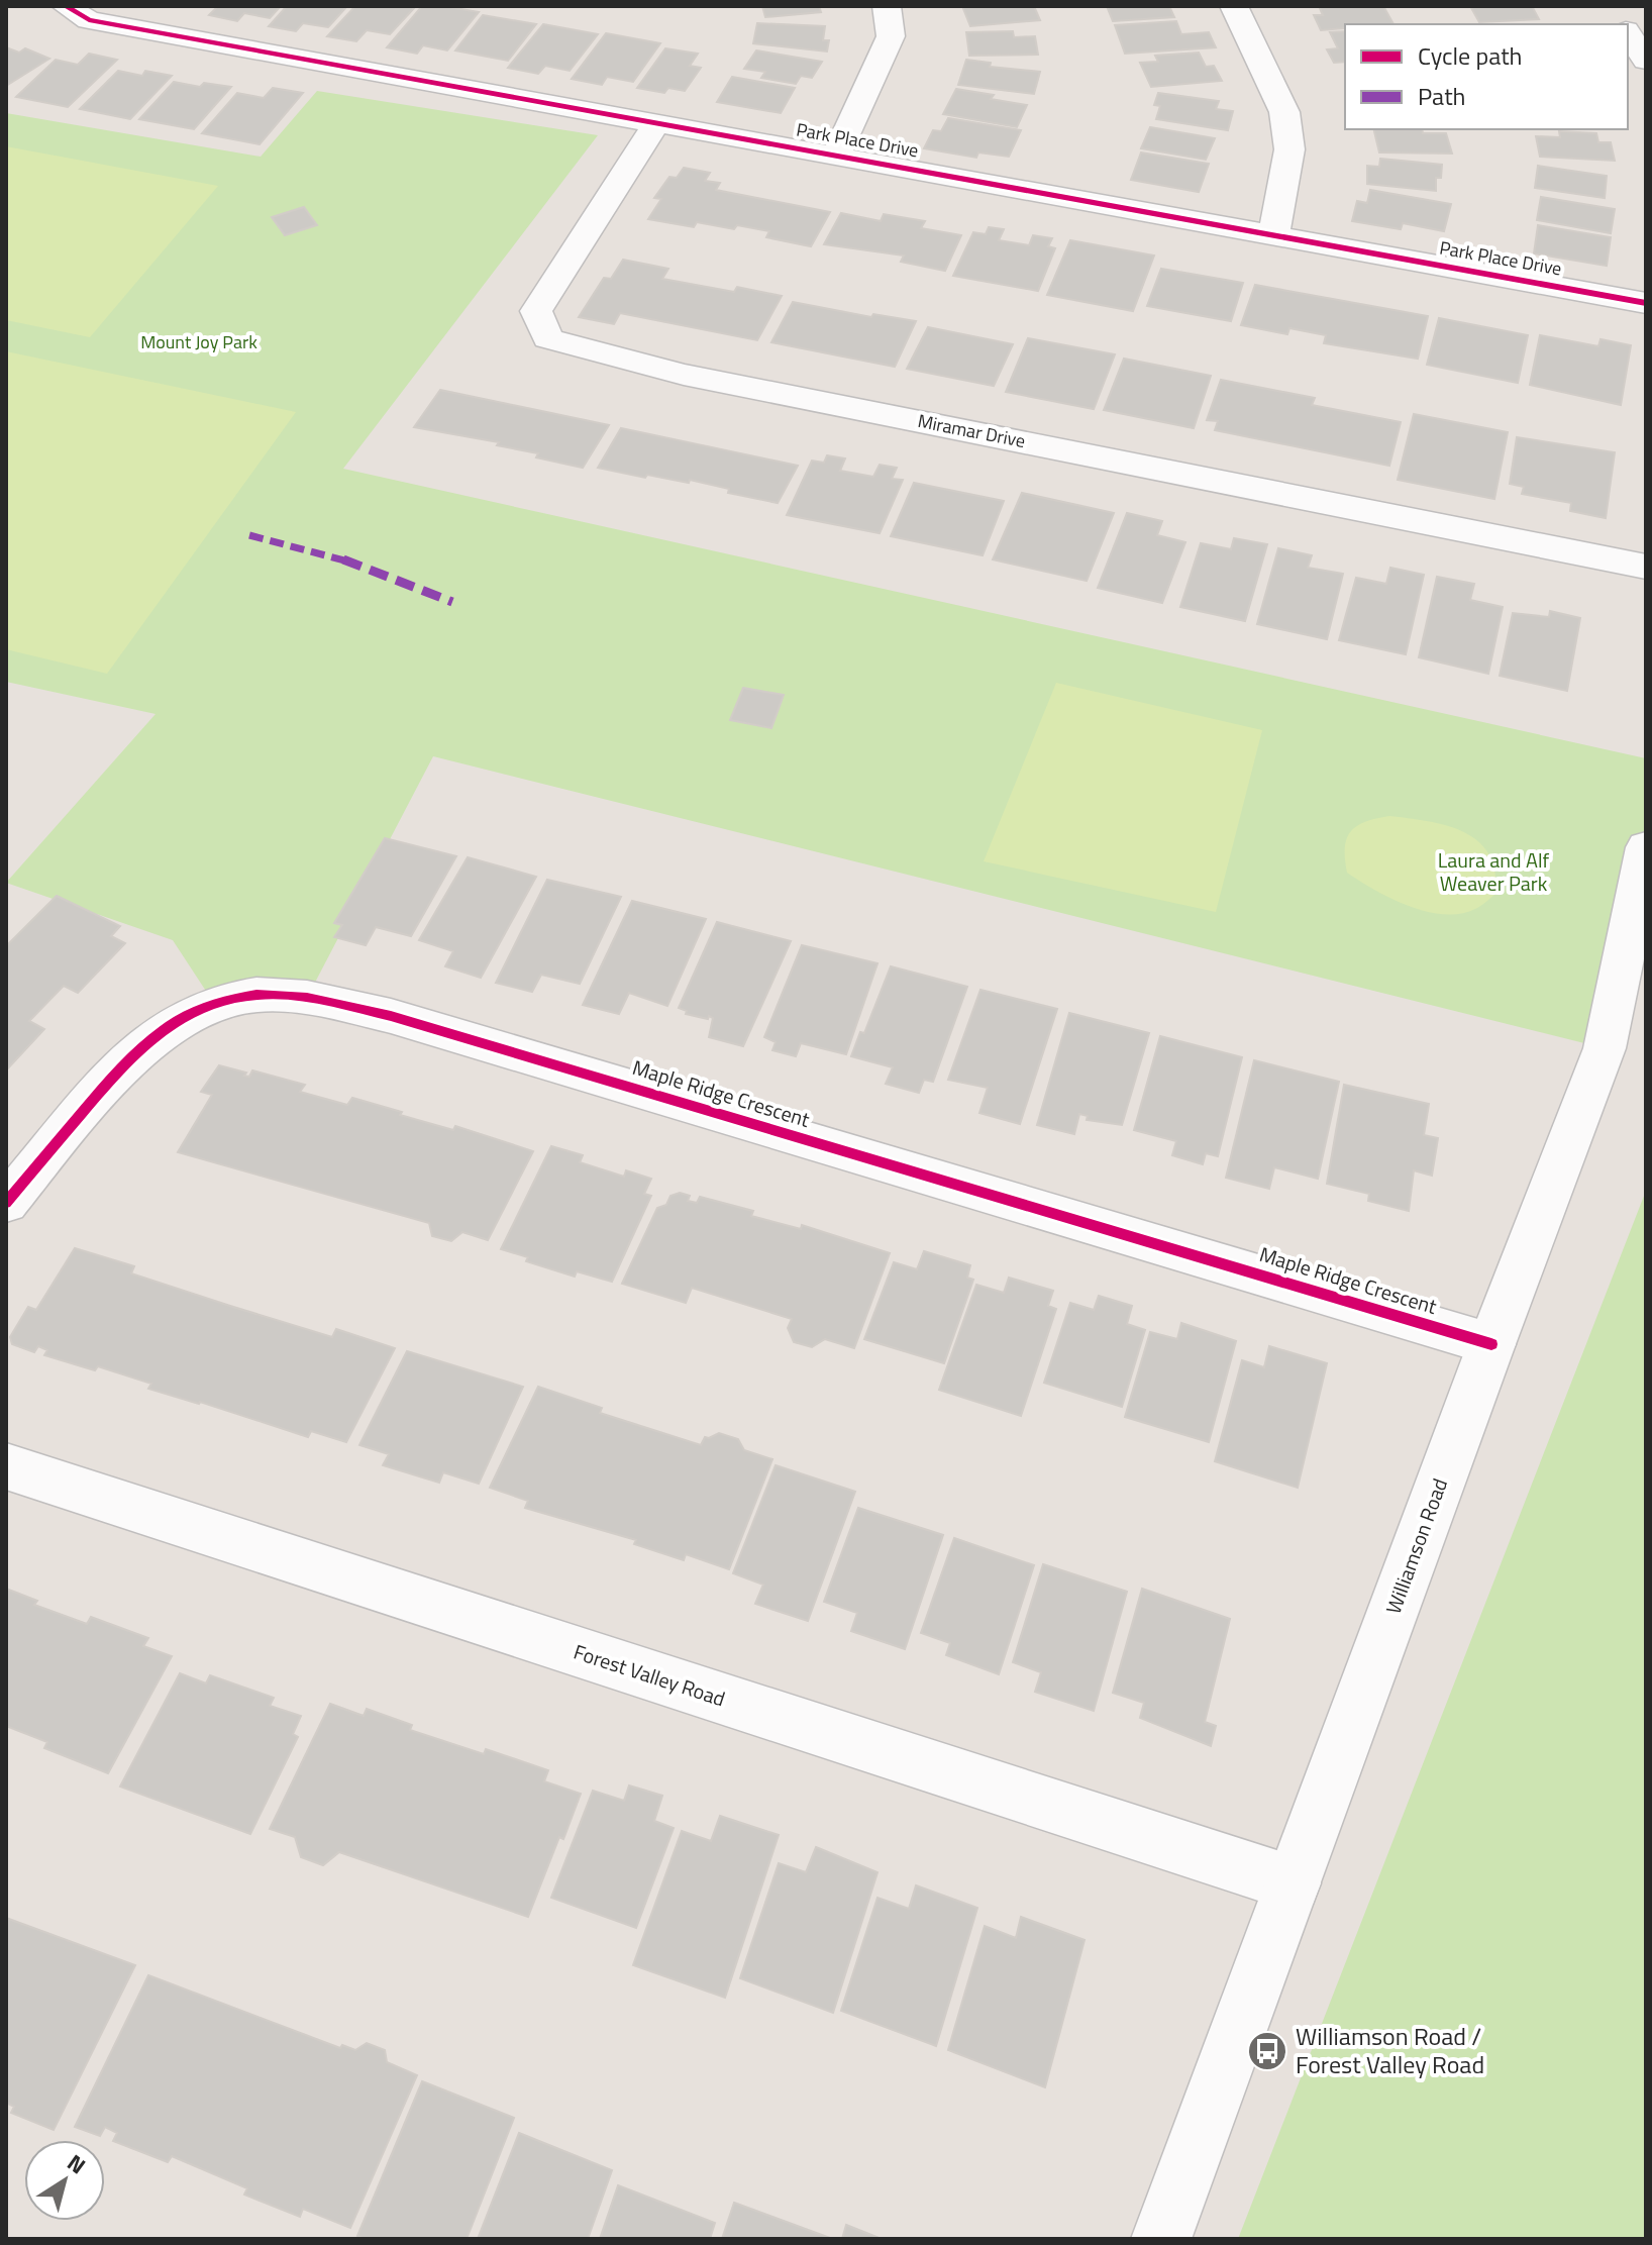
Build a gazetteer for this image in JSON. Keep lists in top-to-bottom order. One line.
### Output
{"streets":{"street":["Park Place Drive","Miramar Drive","Maple Ridge Crescent","Williamson Road","Forest Valley Road"]},"crossings":[["Park Place Drive","Miramar Drive"],["Maple Ridge Crescent","Williamson Road"],["Williamson Road","Forest Valley Road"]],"parks":["Mount Joy Park","Laura and Alf Weaver Park"],"places":{"bus stop":["Williamson Road / Forest Valley Road"]},"legend":["Cycle path","Path"],"north":"top right"}
